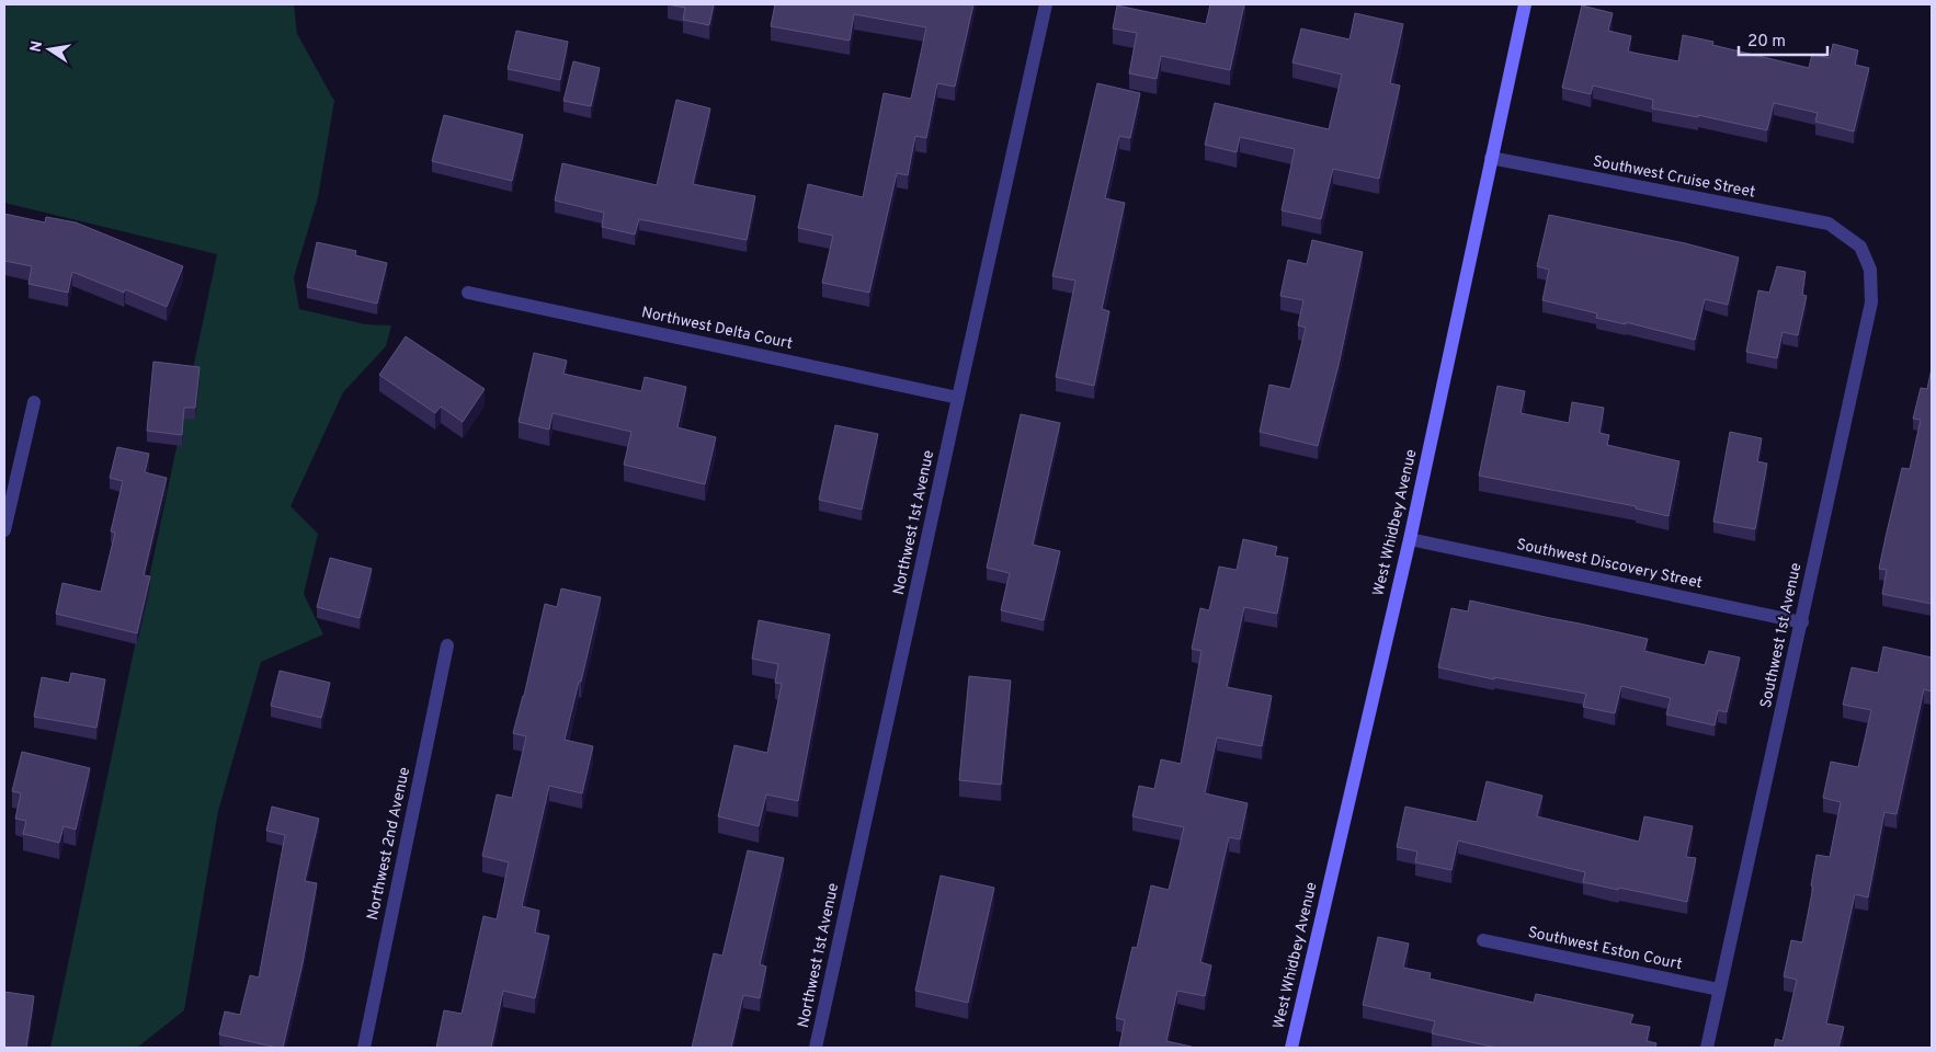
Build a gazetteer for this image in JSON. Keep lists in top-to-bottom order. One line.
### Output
{"streets":{"street":["Southwest Cruise Street","Northwest Delta Court","Northwest 1st Avenue","West Whidbey Avenue","Southwest Discovery Street","Southwest 1st Avenue","Northwest 2nd Avenue","Southwest Eston Court"]},"crossings":[["Southwest Cruise Street","West Whidbey Avenue"],["Southwest Cruise Street","Southwest 1st Avenue"],["Northwest Delta Court","Northwest 1st Avenue"],["West Whidbey Avenue","Southwest Discovery Street"],["Southwest Discovery Street","Southwest 1st Avenue"],["Southwest 1st Avenue","Southwest Eston Court"]],"scale_bar":"20 m","north":"left"}
